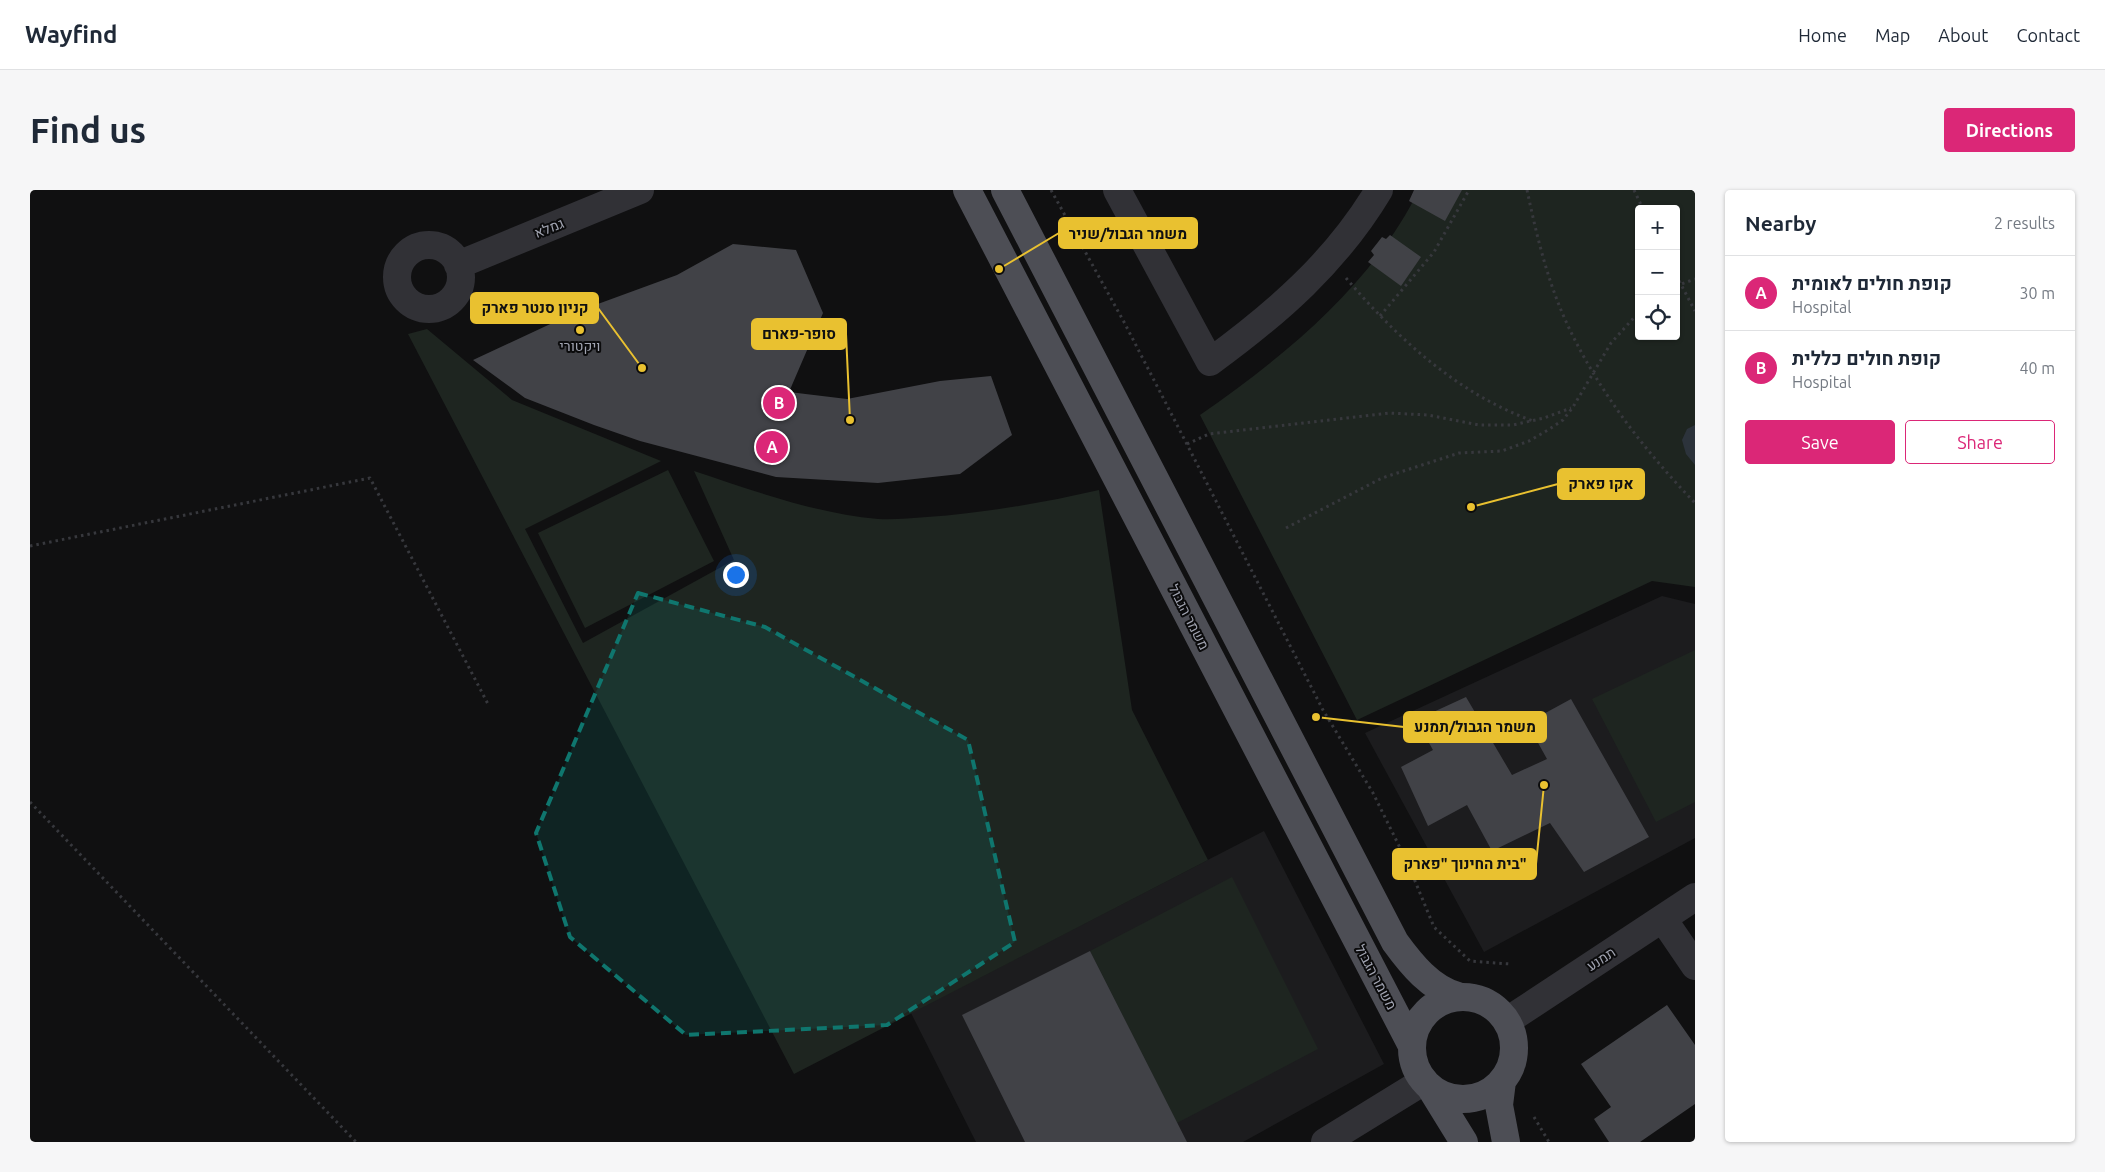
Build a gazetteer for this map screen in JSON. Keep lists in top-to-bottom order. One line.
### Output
{"streets":{"main road":["משמר הגבול"],"street":["גמלא","תמנע"]},"crossings":[["משמר הגבול","תמנע"]],"places":["משמר הגבול/שניר","ויקטורי","קניון סנטר פארק","סופר-פארם","אקו פארק","משמר הגבול/תמנע","בית החינוך \"פארק\""],"page":{"header":"Wayfind","nav":["Home","Map","About","Contact"],"buttons":["Directions",["Save","Share"]],"title":"Find us","heading":["Nearby","2 results"],"map_buttons":["+","−"],"list":[{"mark":"A","name":"קופת חולים לאומית","note":"Hospital","value":"30 m"},{"mark":"B","name":"קופת חולים כללית","note":"Hospital","value":"40 m"}],"pins":["B","A"]}}
